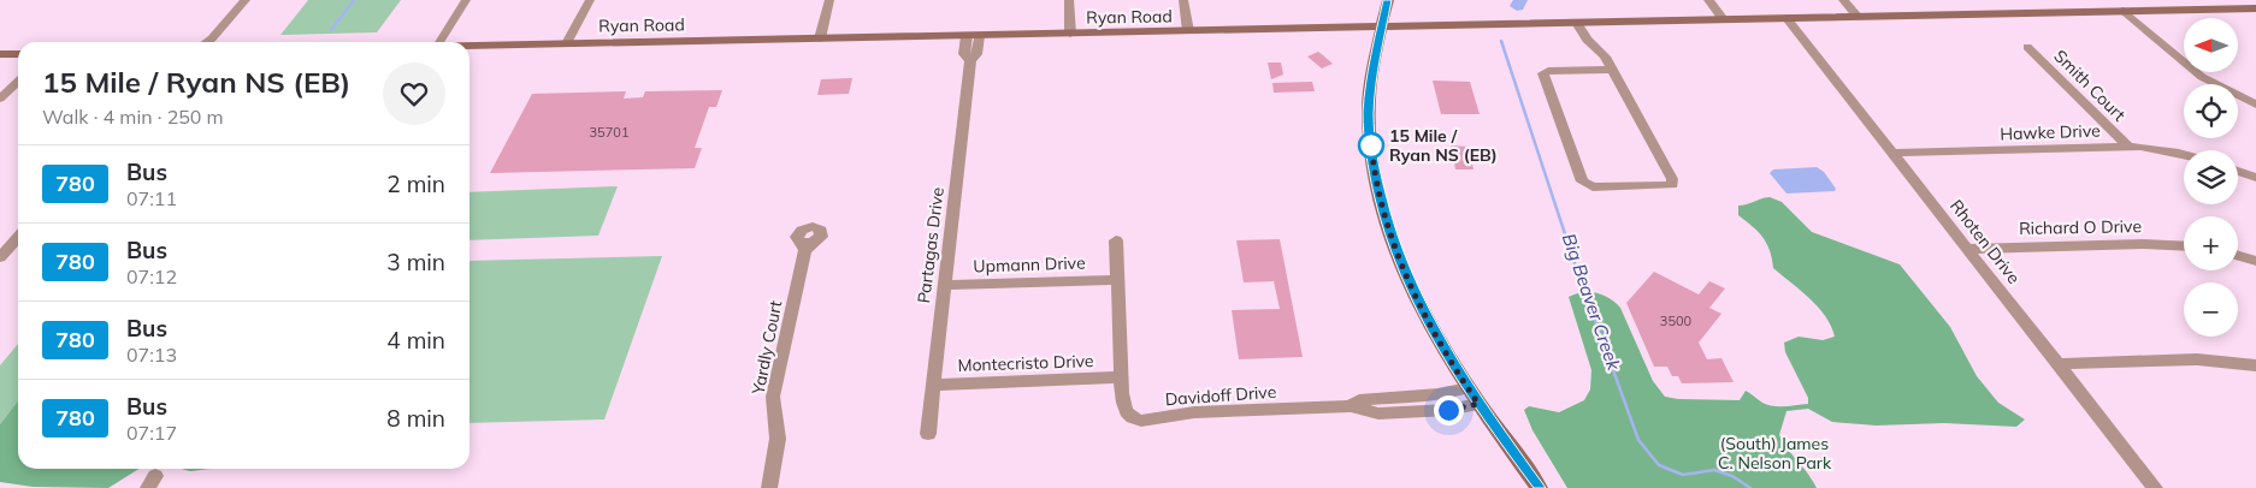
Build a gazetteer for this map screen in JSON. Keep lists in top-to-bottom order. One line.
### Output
{"streets":{"main road":["Ryan Road"],"street":["Smith Court","Hawke Drive","Richard O Drive","Rhoten Drive","Partagas Drive","Upmann Drive","Yardly Court","Montecristo Drive","Davidoff Drive"]},"crossings":[["Ryan Road","Rhoten Drive"],["Ryan Road","Partagas Drive"],["Smith Court","Hawke Drive"],["Hawke Drive","Rhoten Drive"],["Richard O Drive","Rhoten Drive"],["Partagas Drive","Upmann Drive"],["Partagas Drive","Montecristo Drive"],["Upmann Drive","Davidoff Drive"],["Montecristo Drive","Davidoff Drive"]],"water":["Big Beaver Creek"],"parks":["(South) James C. Nelson Park"],"places":["15 Mile / Ryan NS (EB)"],"lines":["bus line 780"],"house_numbers":["35701","3500"],"north":"left","page":{"map_buttons":["+","−"],"heading":["15 Mile / Ryan NS (EB)","Walk · 4 min · 250 m"],"list":[{"mark":"780","name":"Bus","note":"07:11","value":"2 min"},{"mark":"780","name":"Bus","note":"07:12","value":"3 min"},{"mark":"780","name":"Bus","note":"07:13","value":"4 min"},{"mark":"780","name":"Bus","note":"07:17","value":"8 min"}]}}
